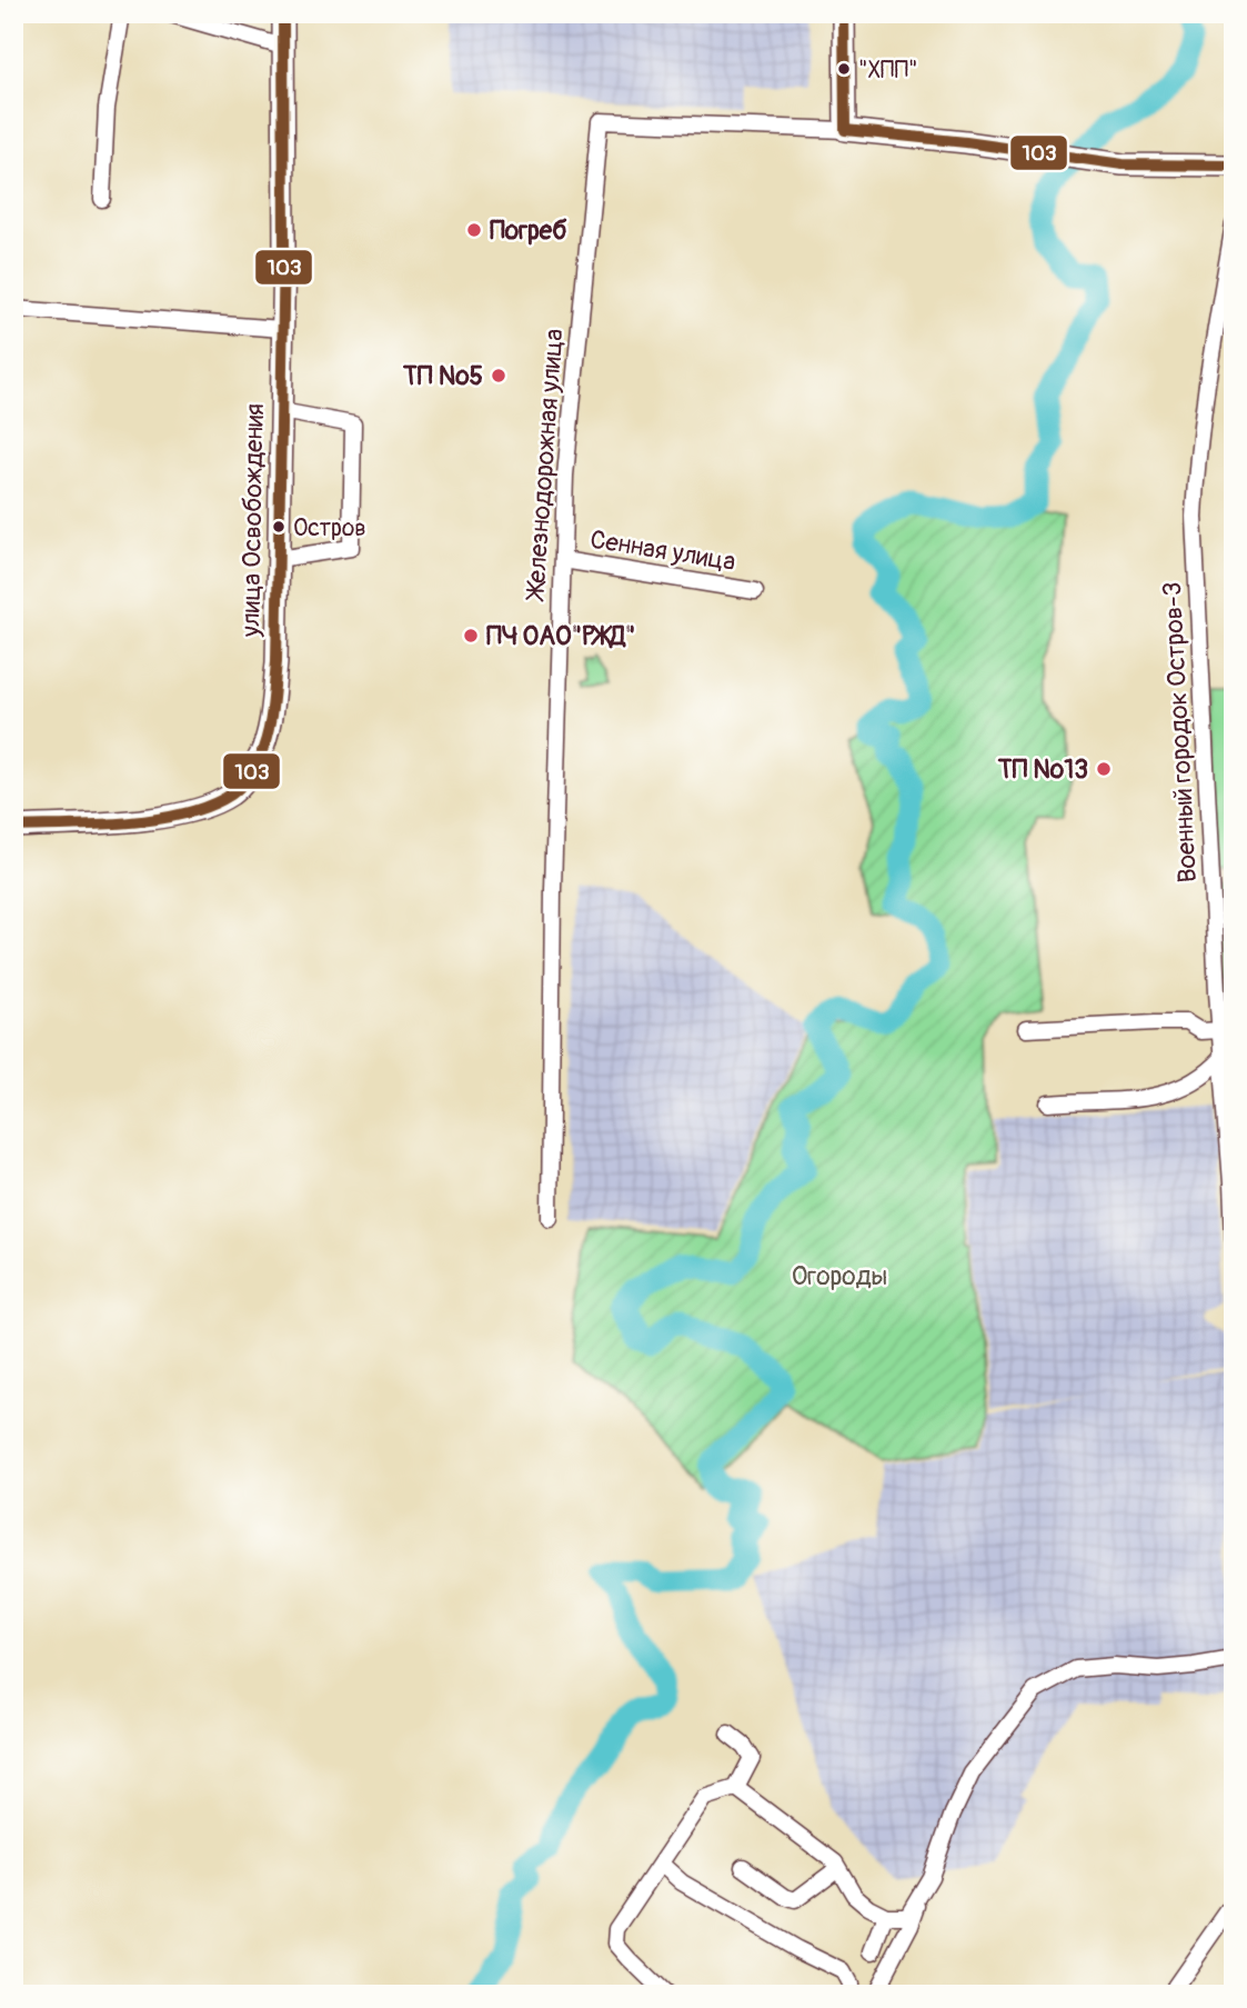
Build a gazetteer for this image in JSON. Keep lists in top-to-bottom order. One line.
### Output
{"streets":{"main road":["улица Освобождения"],"street":["Железнодорожная улица","Сенная улица","Военный городок Остров-3"]},"crossings":[["Железнодорожная улица","Сенная улица"]],"parks":["Огороды"],"places":["\"ХПП\"","Погреб","ТП №5","Остров","ПЧ ОАО\"РЖД\"","ТП №13"],"lines":["transit line 103"]}
